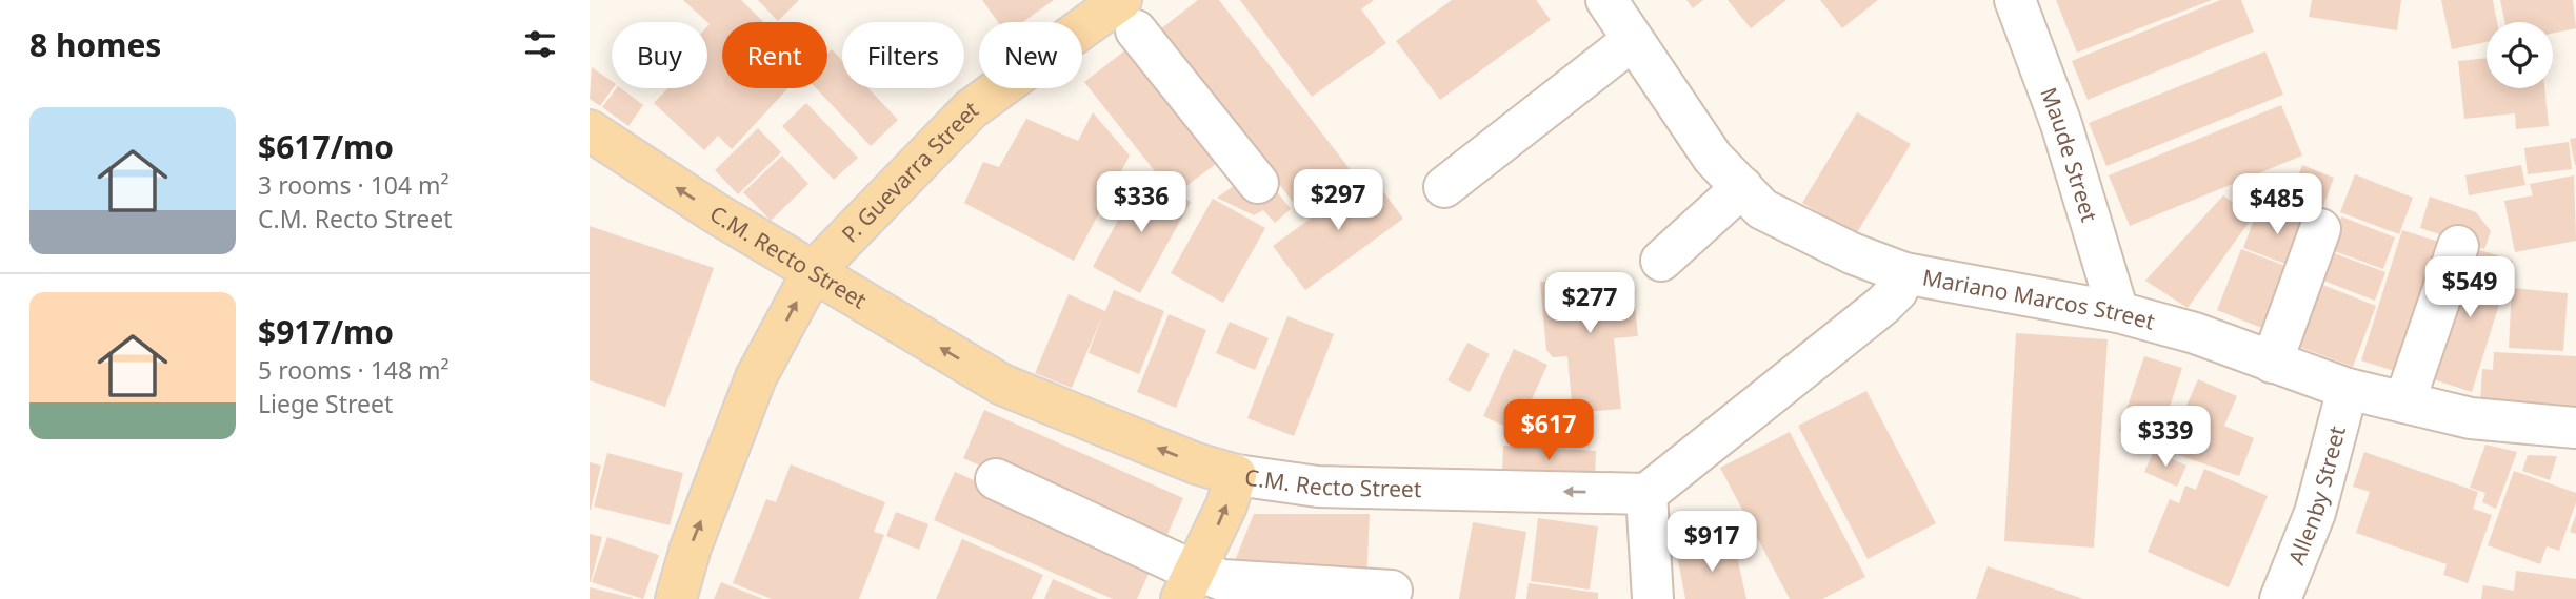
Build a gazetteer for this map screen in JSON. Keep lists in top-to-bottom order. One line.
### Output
{"streets":{"main road":["P. Guevarra Street","C.M. Recto Street"],"street":["Maude Street","Mariano Marcos Street","Allenby Street"]},"crossings":[["Maude Street","Mariano Marcos Street"],["P. Guevarra Street","C.M. Recto Street"],["Mariano Marcos Street","Allenby Street"]],"one_way":["P. Guevarra Street","C.M. Recto Street"],"page":{"heading":"8 homes","chip":["Buy","Rent","Filters","New"],"list":[{"name":"$617/mo","note":"3 rooms · 104 m² · C.M. Recto Street"},{"name":"$917/mo","note":"5 rooms · 148 m² · Liege Street"}],"price":["$297","$336","$485","$549","$277","$617","$339","$917"]}}
